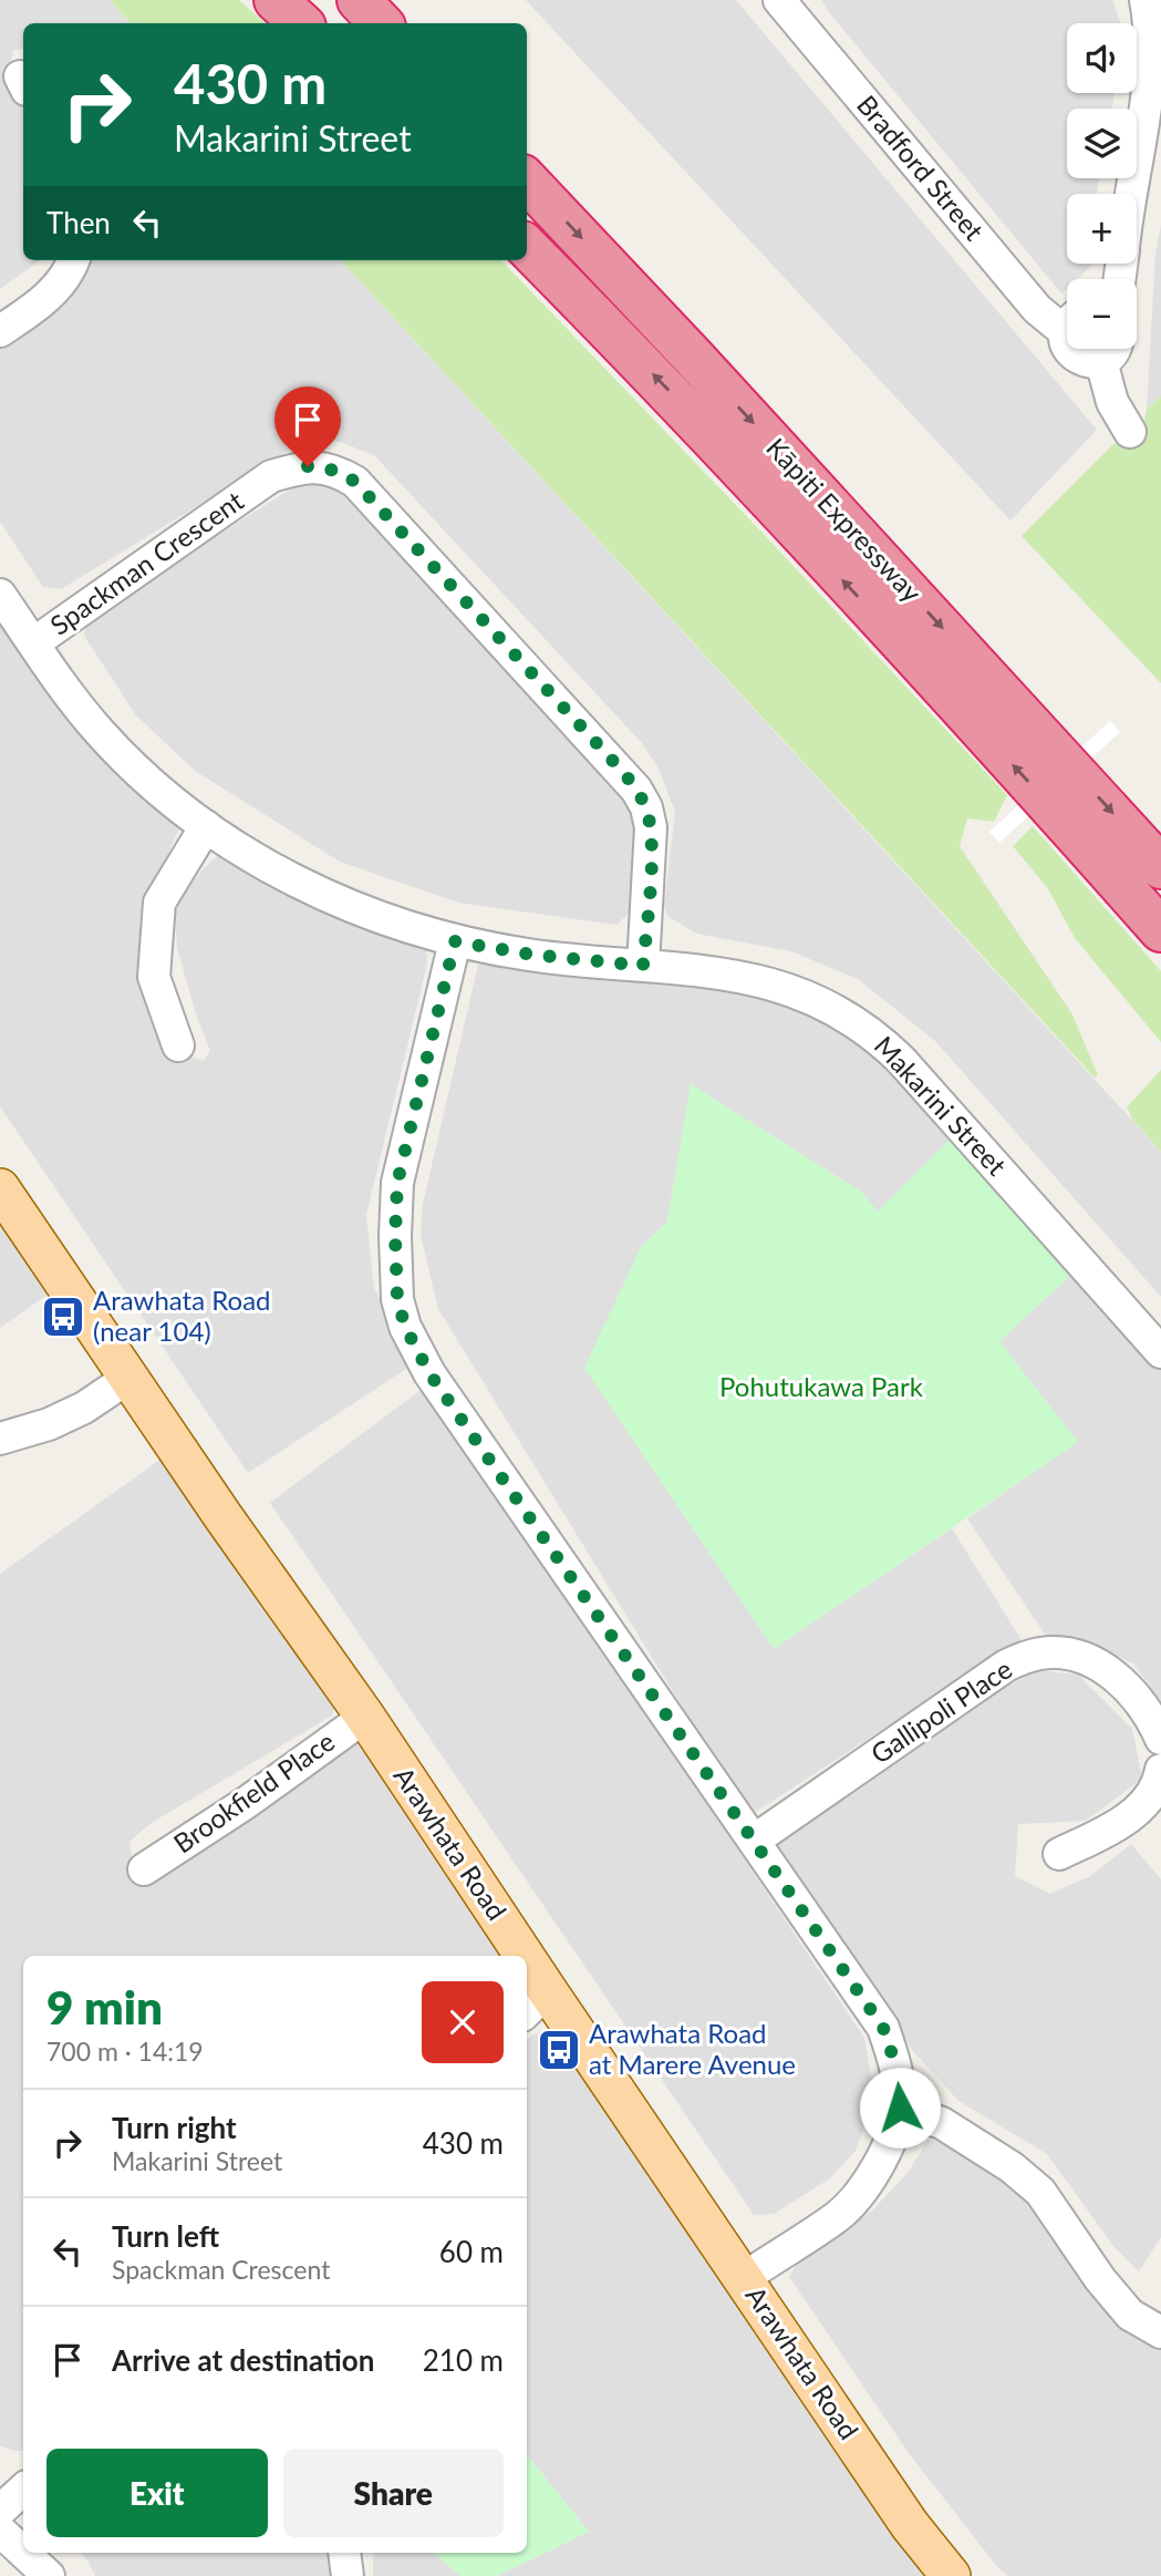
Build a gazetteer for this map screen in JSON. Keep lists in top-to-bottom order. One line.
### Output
{"streets":{"highway":["Kāpiti Expressway"],"main road":["Arawhata Road"],"street":["Bradford Street","Spackman Crescent","Makarini Street","Gallipoli Place","Brookfield Place"]},"crossings":[["Spackman Crescent","Makarini Street"],["Brookfield Place","Arawhata Road"]],"parks":["Pohutukawa Park"],"places":{"bus stop":["Arawhata Road (near 104)","Arawhata Road at Marere Avenue"]},"page":{"map_buttons":["+","−"],"turn":["430 m","Makarini Street"],"then":"Then","heading":["9 min","700 m · 14:19"],"list":[{"name":"Turn right","note":"Makarini Street","value":"430 m"},{"name":"Turn left","note":"Spackman Crescent","value":"60 m"},{"name":"Arrive at destination","value":"210 m"}],"buttons":["Exit","Share"]}}
